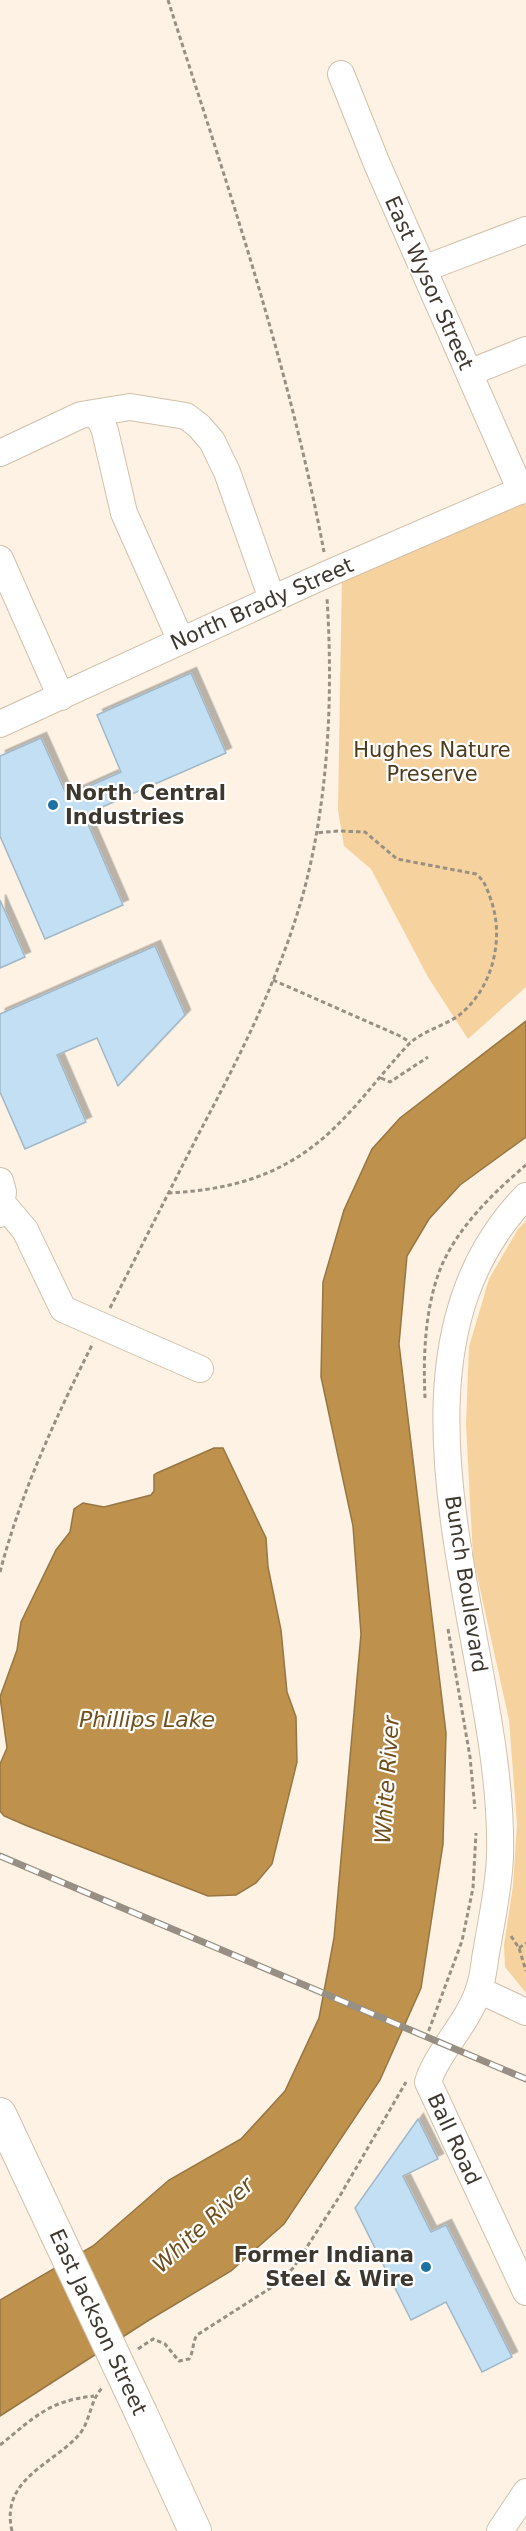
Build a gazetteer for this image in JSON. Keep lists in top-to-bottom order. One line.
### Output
{"streets":{"main road":["East Jackson Street"],"street":["East Wysor Street","North Brady Street","Bunch Boulevard","Ball Road"]},"crossings":[["East Wysor Street","North Brady Street"],["Bunch Boulevard","Ball Road"]],"water":["Phillips Lake","White River"],"parks":["Hughes Nature Preserve"],"places":["North Central Industries","Former Indiana Steel & Wire"]}
